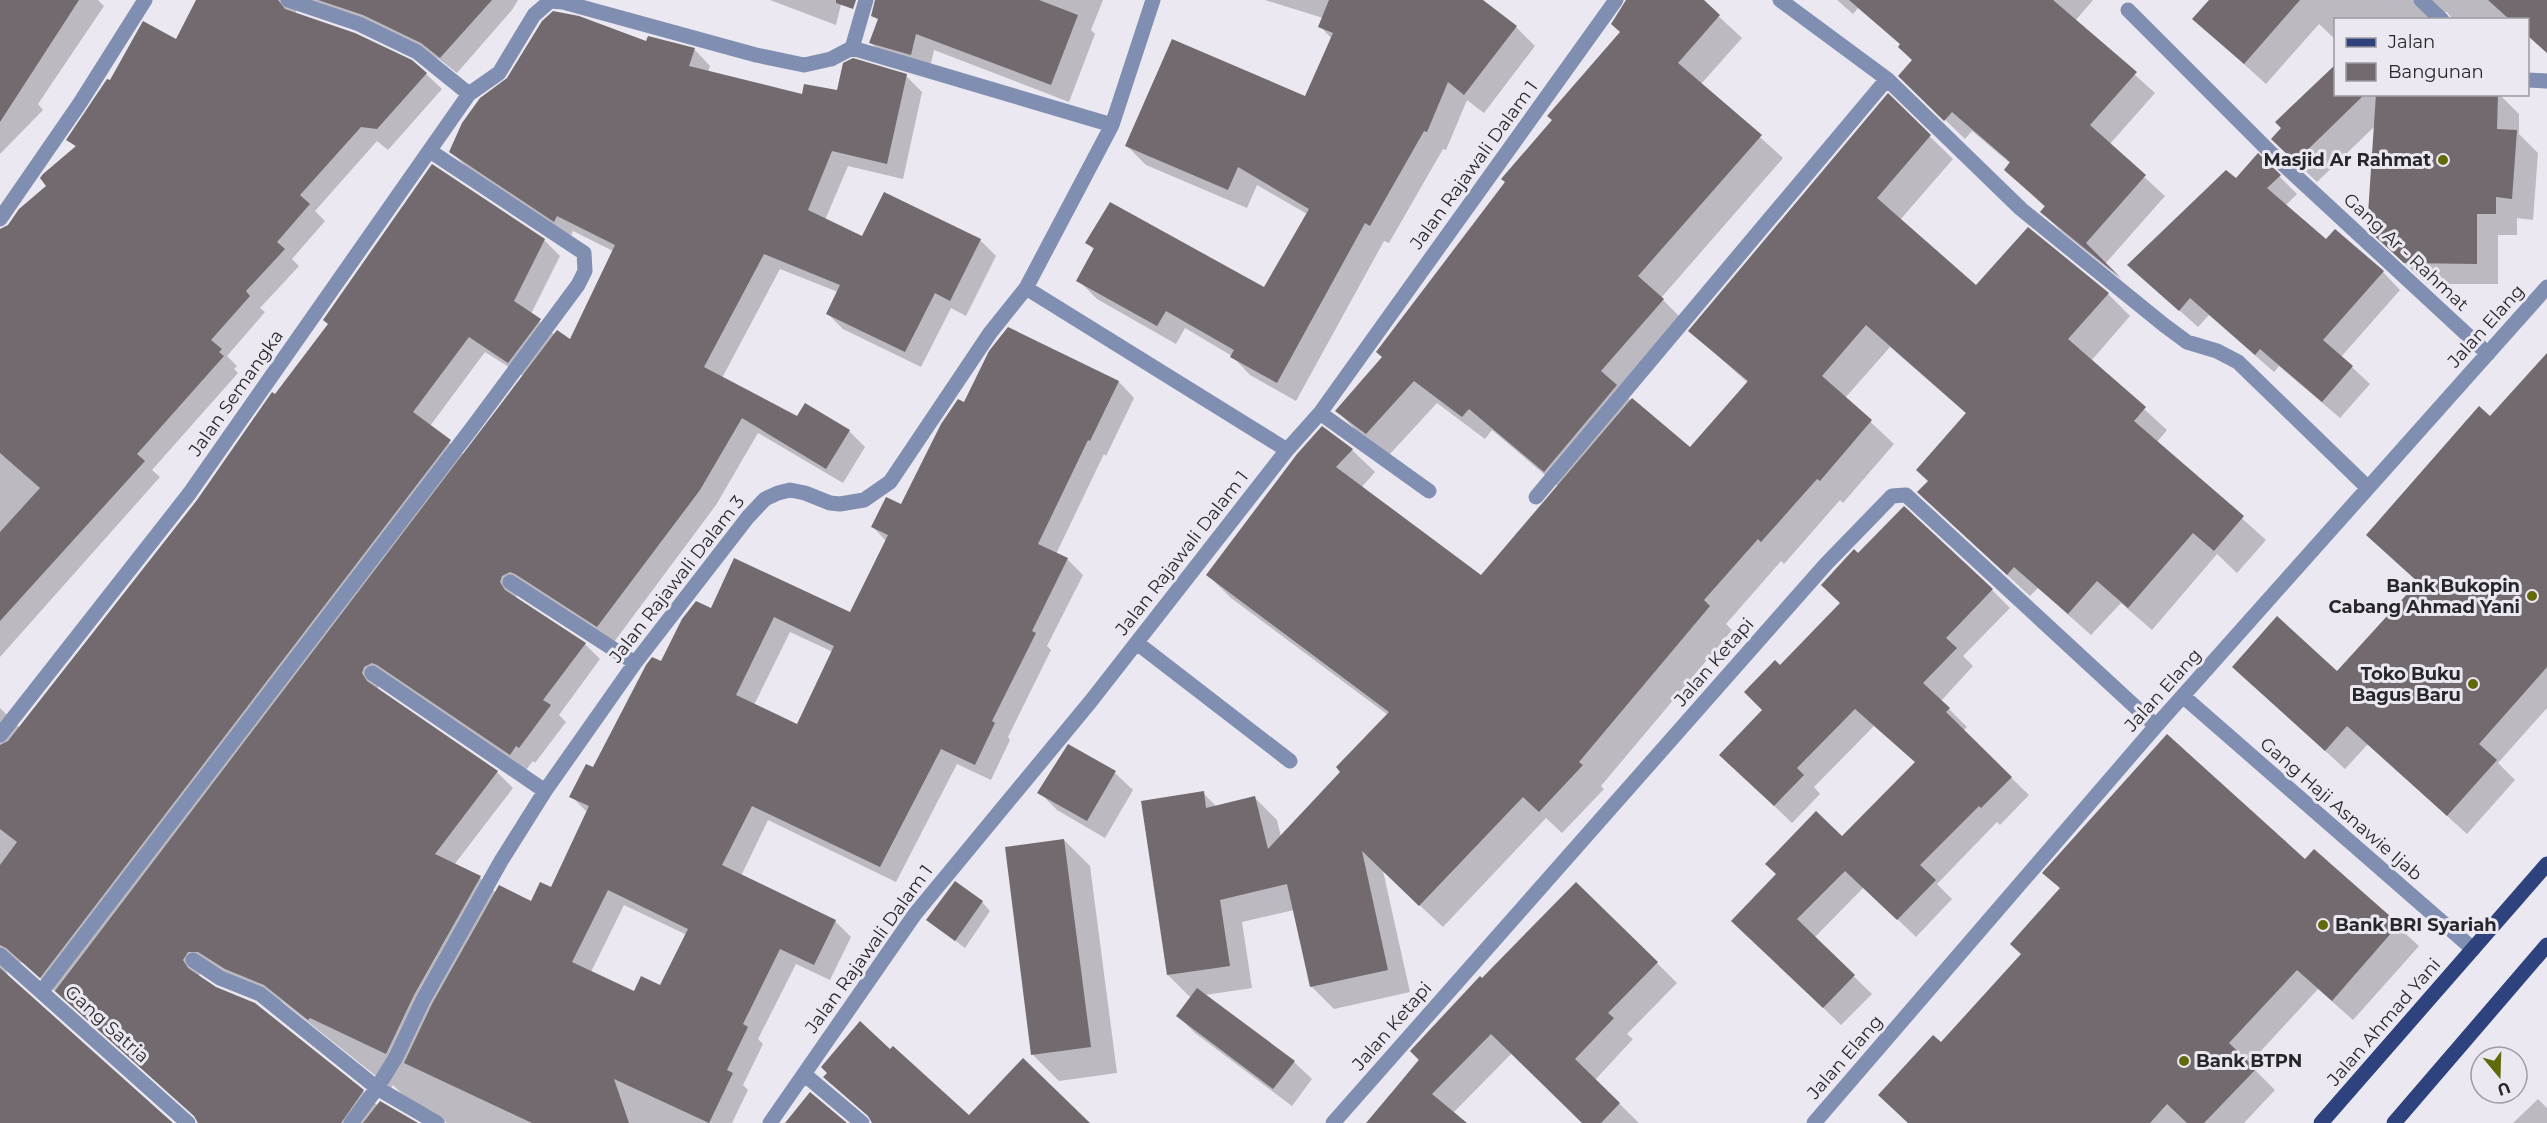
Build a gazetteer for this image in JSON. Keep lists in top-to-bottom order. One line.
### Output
{"streets":{"main road":["Jalan Ahmad Yani"],"street":["Jalan Rajawali Dalam 1","Gang Ar - Rahmat","Jalan Elang","Jalan Semangka","Jalan Rajawali Dalam 3","Jalan Ketapi","Gang Haji Asnawie Ijab","Gang Satria"]},"crossings":[["Gang Ar - Rahmat","Jalan Elang"],["Jalan Elang","Jalan Ketapi"],["Jalan Elang","Gang Haji Asnawie Ijab"],["Gang Haji Asnawie Ijab","Jalan Ahmad Yani"]],"places":["Masjid Ar Rahmat","Bank Bukopin Cabang Ahmad Yani","Toko Buku Bagus Baru","Bank BRI Syariah","Bank BTPN"],"legend":["Jalan","Bangunan"],"north":"bottom"}
